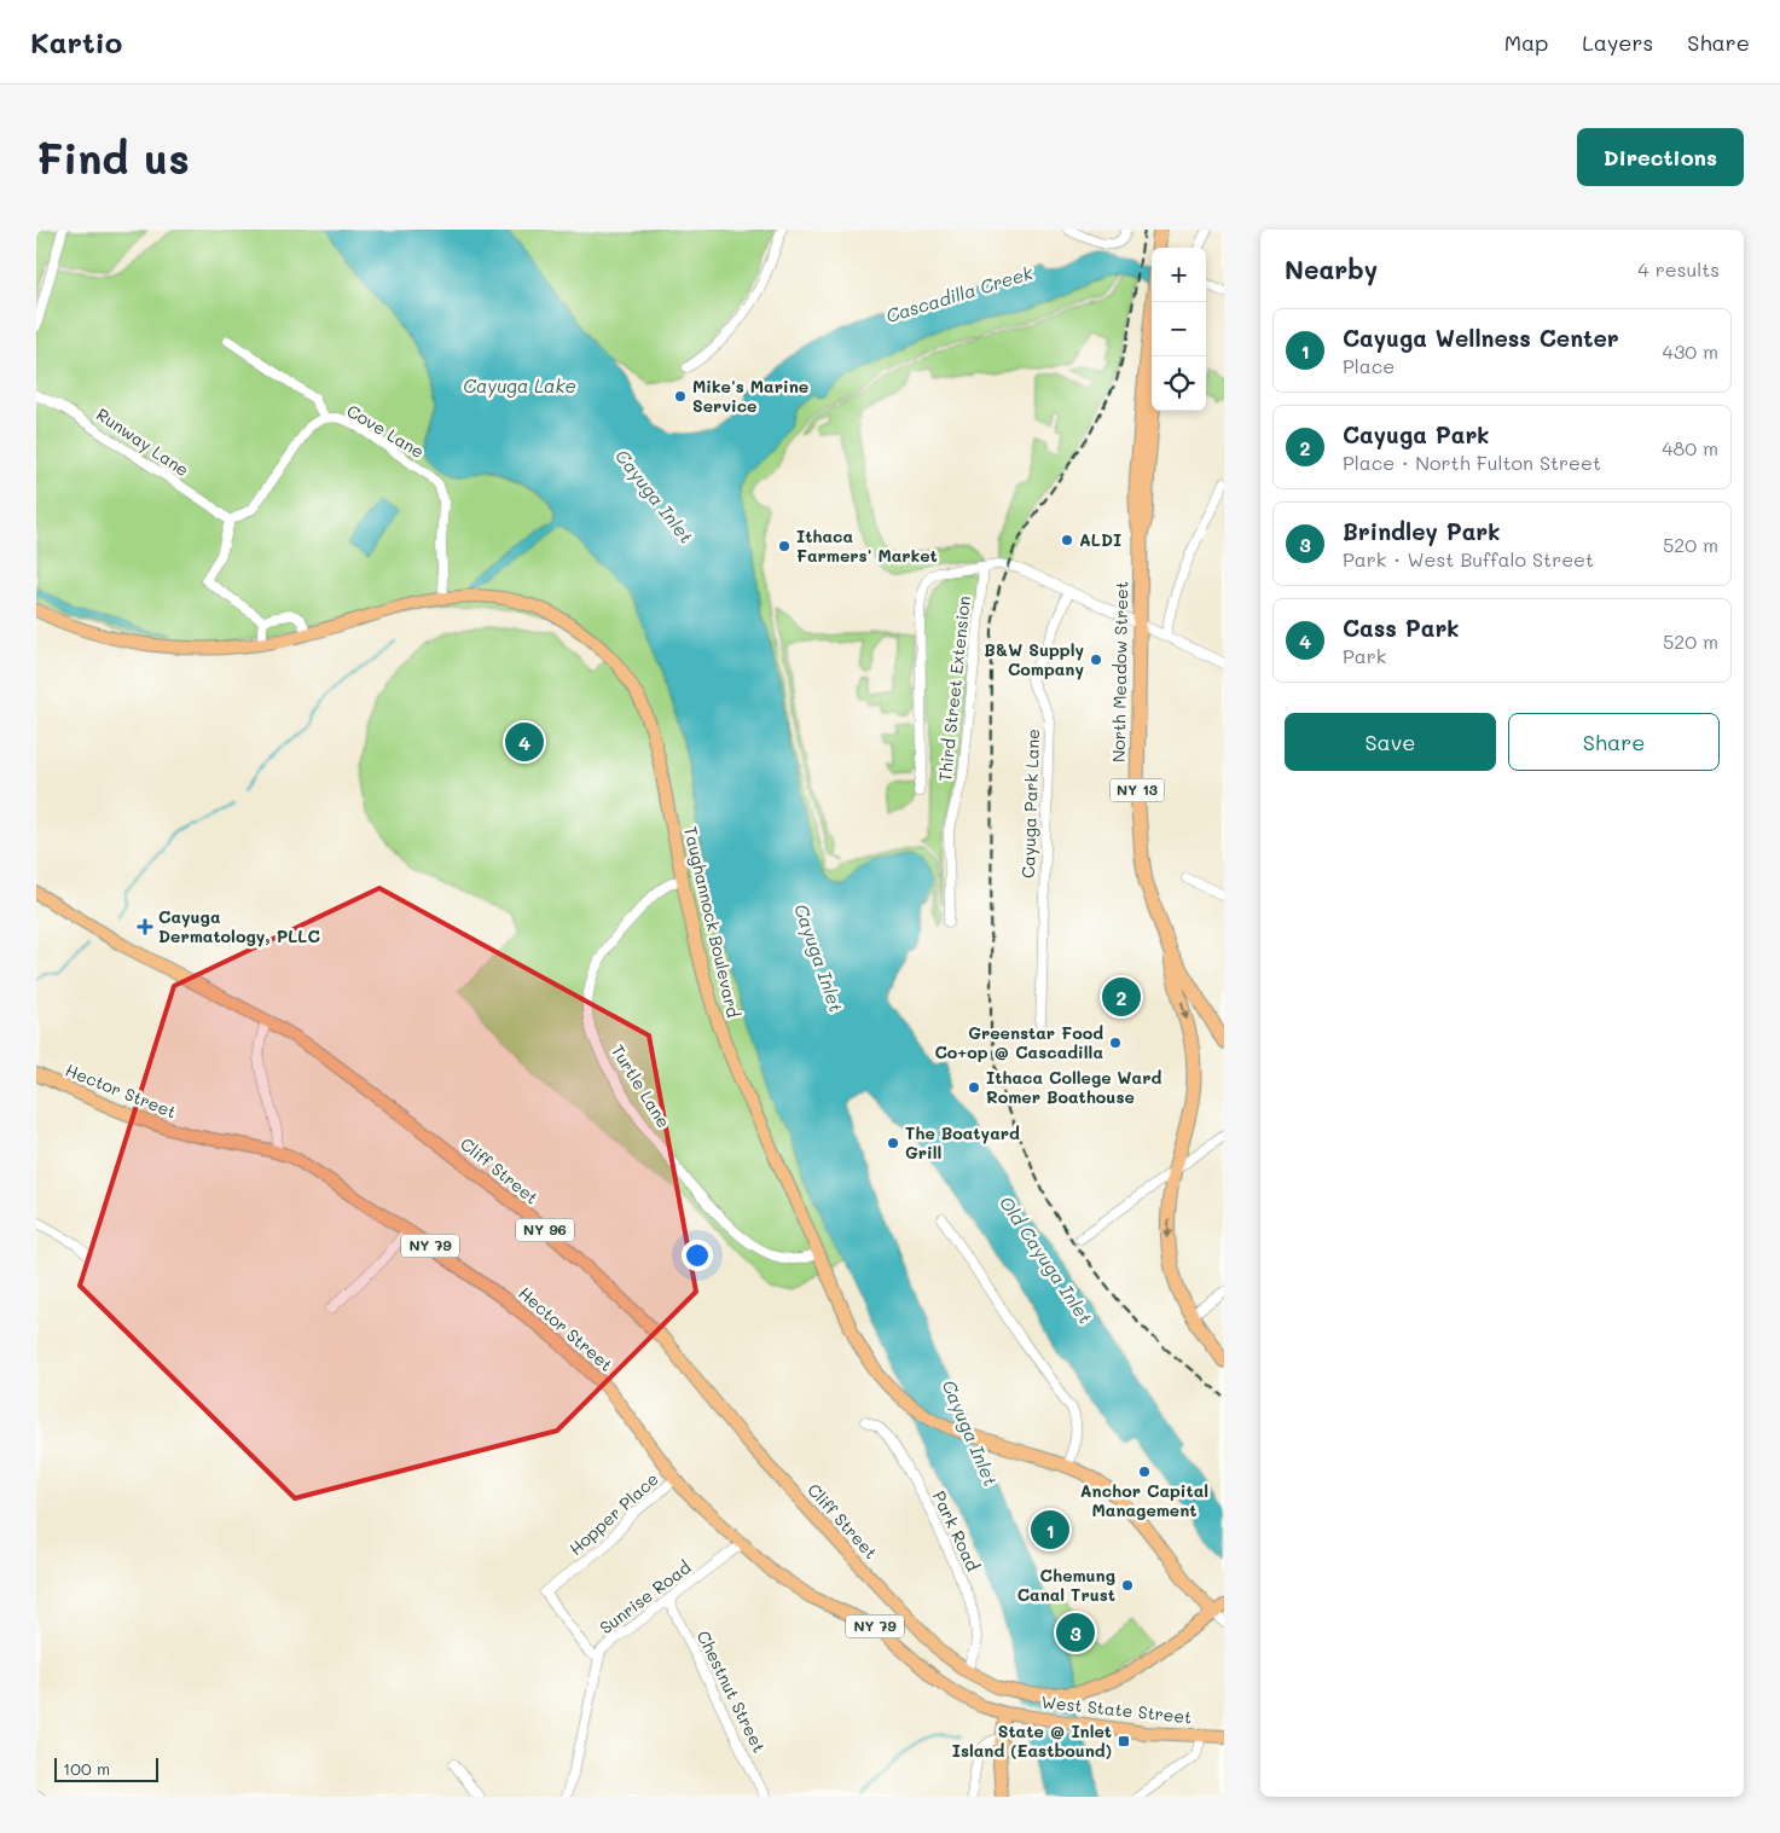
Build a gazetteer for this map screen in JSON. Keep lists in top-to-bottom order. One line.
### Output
{"streets":{"highway":["North Meadow Street","NY 13"],"main road":["Taughannock Boulevard","Hector Street","Cliff Street","NY 96","NY 79","West State Street"],"street":["Cove Lane","Runway Lane","Third Street Extension","Cayuga Park Lane","Turtle Lane","Hopper Place","Park Road","Sunrise Road","Chestnut Street"]},"crossings":[["Cove Lane","Taughannock Boulevard"],["North Meadow Street","NY 13"],["Taughannock Boulevard","Turtle Lane"],["Taughannock Boulevard","NY 96"],["Hector Street","Hopper Place"],["Hector Street","Sunrise Road"],["Hector Street","West State Street"],["Cliff Street","NY 96"],["Cliff Street","Park Road"],["NY 96","Park Road"],["Hopper Place","Sunrise Road"],["Sunrise Road","Chestnut Street"]],"water":["Cascadilla Creek","Cayuga Lake","Cayuga Inlet","Old Cayuga Inlet"],"places":{"other":["Mike's Marine Service","ALDI","Ithaca Farmers' Market","B&W Supply Company","Greenstar Food Co+op @ Cascadilla","Ithaca College Ward Romer Boathouse","The Boatyard Grill","Anchor Capital Management","Chemung Canal Trust"],"health":["Cayuga Dermatology, PLLC"],"transit":["State @ Inlet Island (Eastbound)"]},"scale_bar":"100 m","page":{"header":"Kartio","nav":["Map","Layers","Share"],"buttons":["Directions",["Save","Share"]],"title":"Find us","heading":["Nearby","4 results"],"map_buttons":["+","−"],"list":[{"mark":"1","name":"Cayuga Wellness Center","note":"Place","value":"430 m"},{"mark":"2","name":"Cayuga Park","note":"Place · North Fulton Street","value":"480 m"},{"mark":"3","name":"Brindley Park","note":"Park · West Buffalo Street","value":"520 m"},{"mark":"4","name":"Cass Park","note":"Park","value":"520 m"}],"pins":["4","2","1","3"],"scale":"100 m"}}
